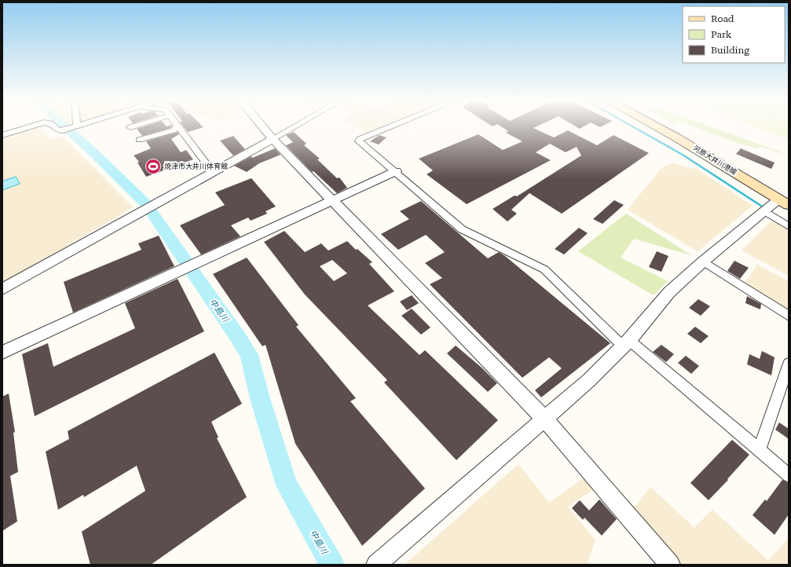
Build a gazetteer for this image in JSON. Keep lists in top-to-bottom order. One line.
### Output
{"streets":{"main road":["河原大井川港線"]},"water":["中島川"],"places":{"sports":["焼津市大井川体育館"]},"legend":["Road","Park","Building"]}
